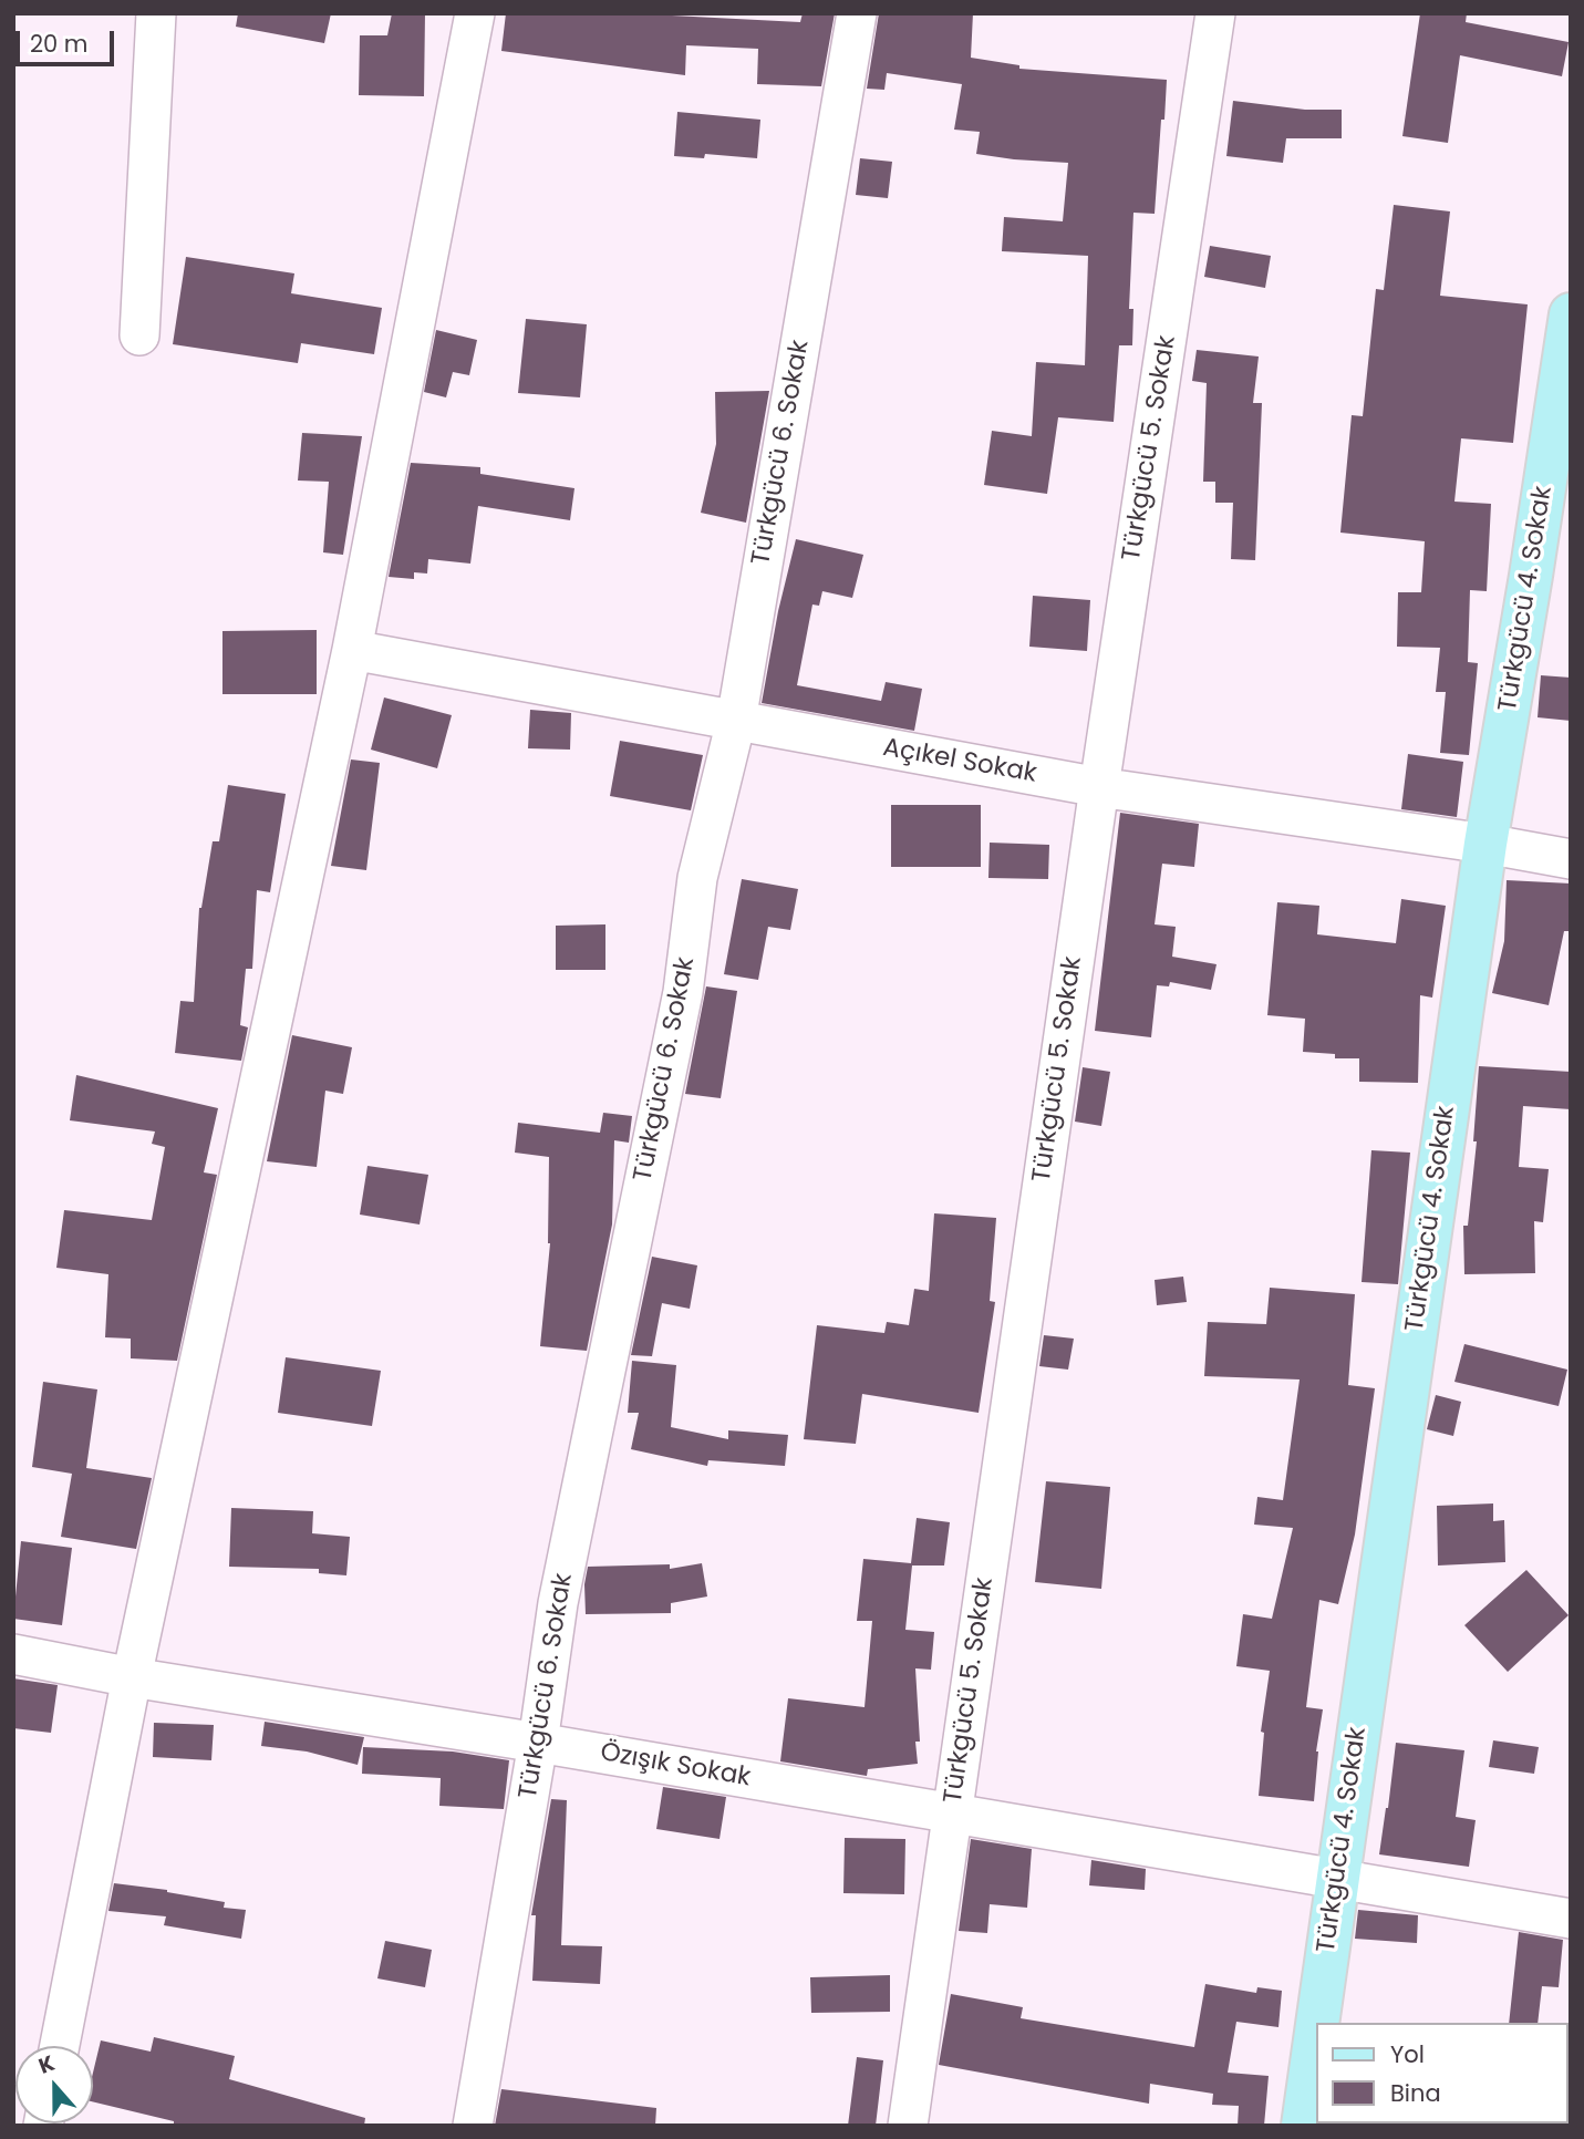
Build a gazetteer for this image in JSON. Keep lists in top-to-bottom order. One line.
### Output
{"streets":{"main road":["Türkgücü 4. Sokak"],"street":["Türkgücü 5. Sokak","Türkgücü 6. Sokak","Açıkel Sokak","Özışık Sokak"]},"crossings":[["Türkgücü 5. Sokak","Açıkel Sokak"],["Türkgücü 5. Sokak","Özışık Sokak"],["Türkgücü 6. Sokak","Açıkel Sokak"],["Türkgücü 6. Sokak","Özışık Sokak"],["Türkgücü 4. Sokak","Açıkel Sokak"],["Türkgücü 4. Sokak","Özışık Sokak"]],"legend":["Yol","Bina"],"scale_bar":"20 m","north":"top"}
